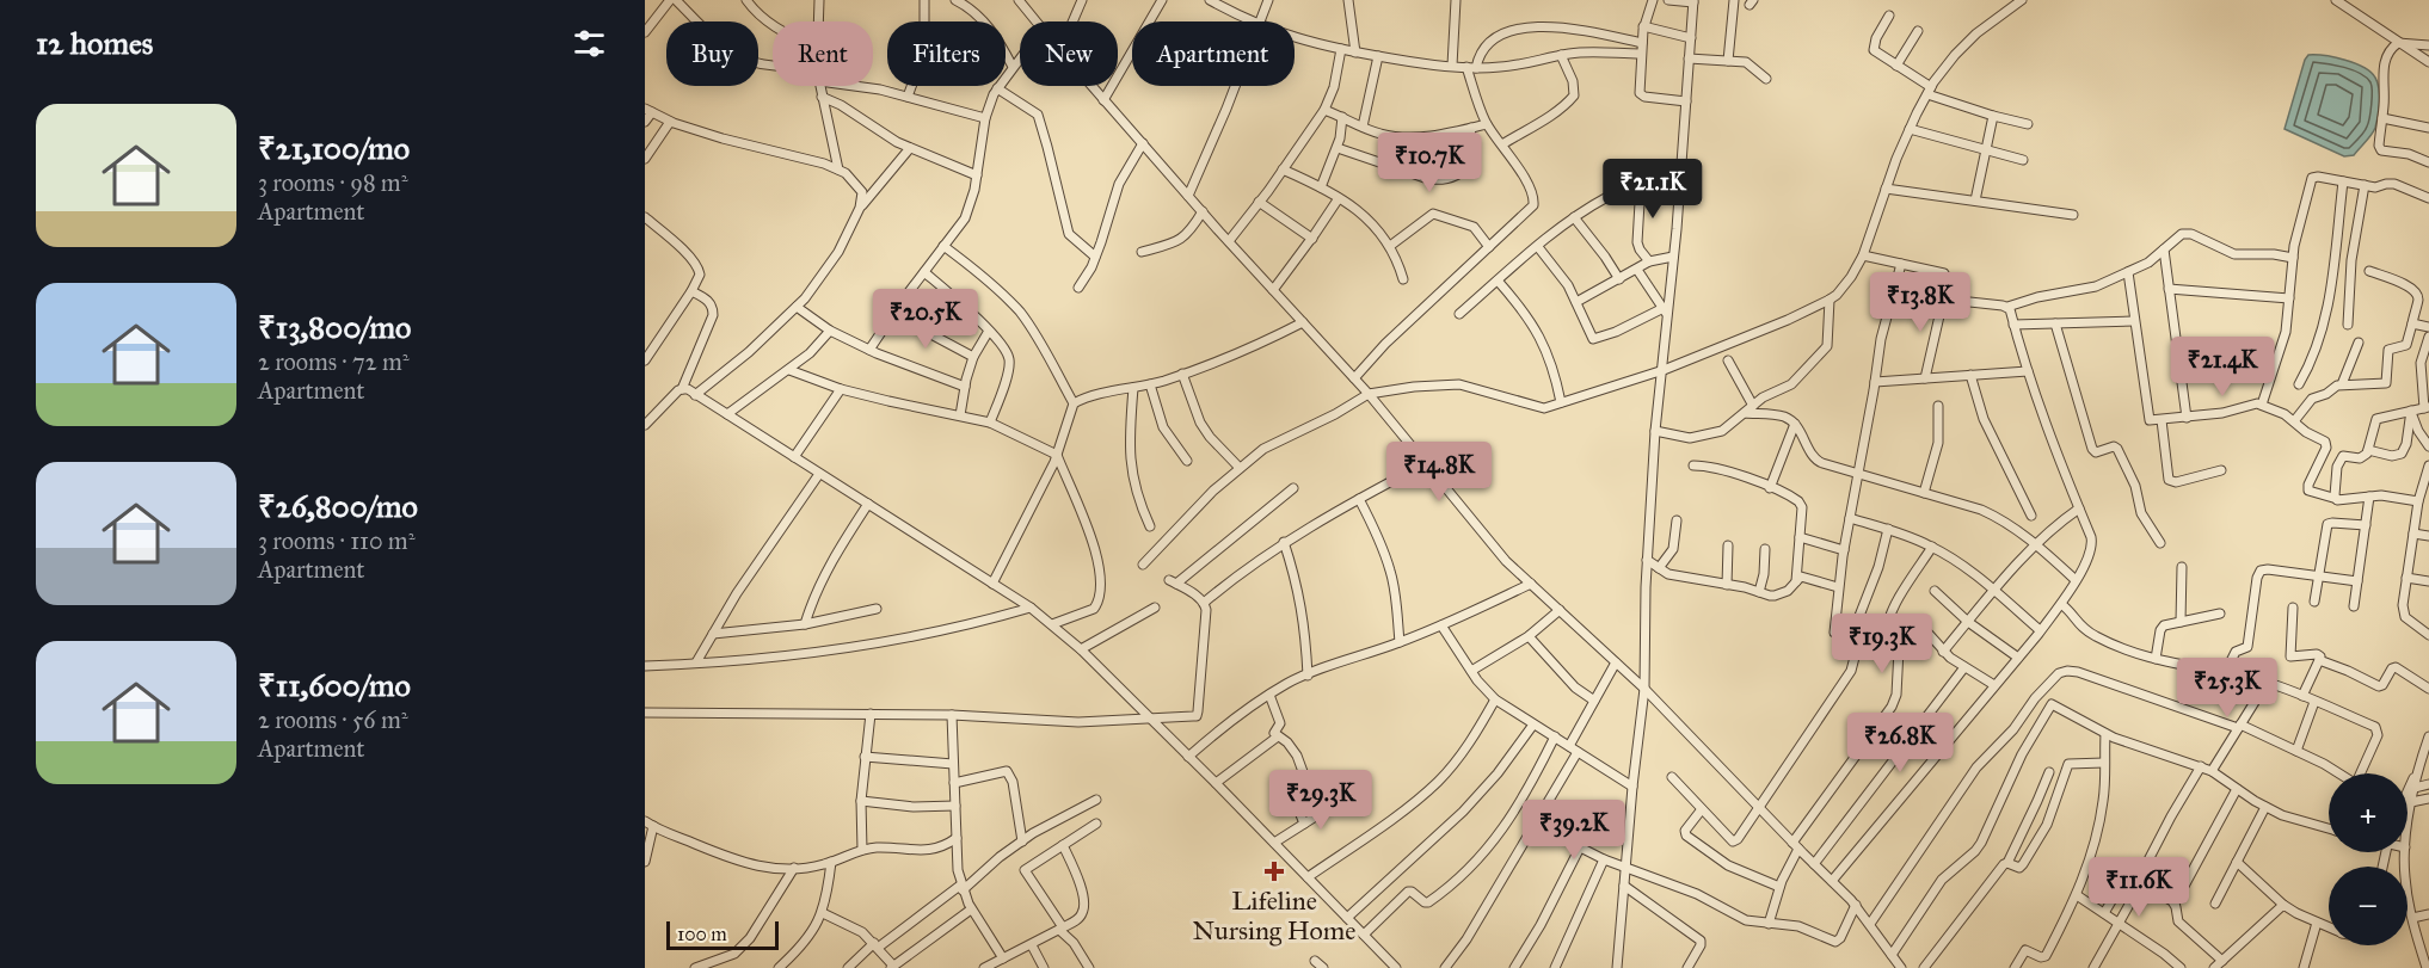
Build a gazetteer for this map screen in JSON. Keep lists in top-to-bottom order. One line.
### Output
{"places":{"health":["Lifeline Nursing Home"]},"scale_bar":"100 m","page":{"heading":"12 homes","chip":["Buy","Rent","Filters","New","Apartment"],"list":[{"name":"₹21,100/mo","note":"3 rooms · 98 m² · Apartment"},{"name":"₹13,800/mo","note":"2 rooms · 72 m² · Apartment"},{"name":"₹26,800/mo","note":"3 rooms · 110 m² · Apartment"},{"name":"₹11,600/mo","note":"2 rooms · 56 m² · Apartment"}],"price":["₹10.7K","₹21.1K","₹13.8K","₹20.5K","₹21.4K","₹14.8K","₹19.3K","₹25.3K","₹26.8K","₹29.3K","₹39.2K","₹11.6K"],"map_buttons":["+","−"],"scale":"100 m"}}
